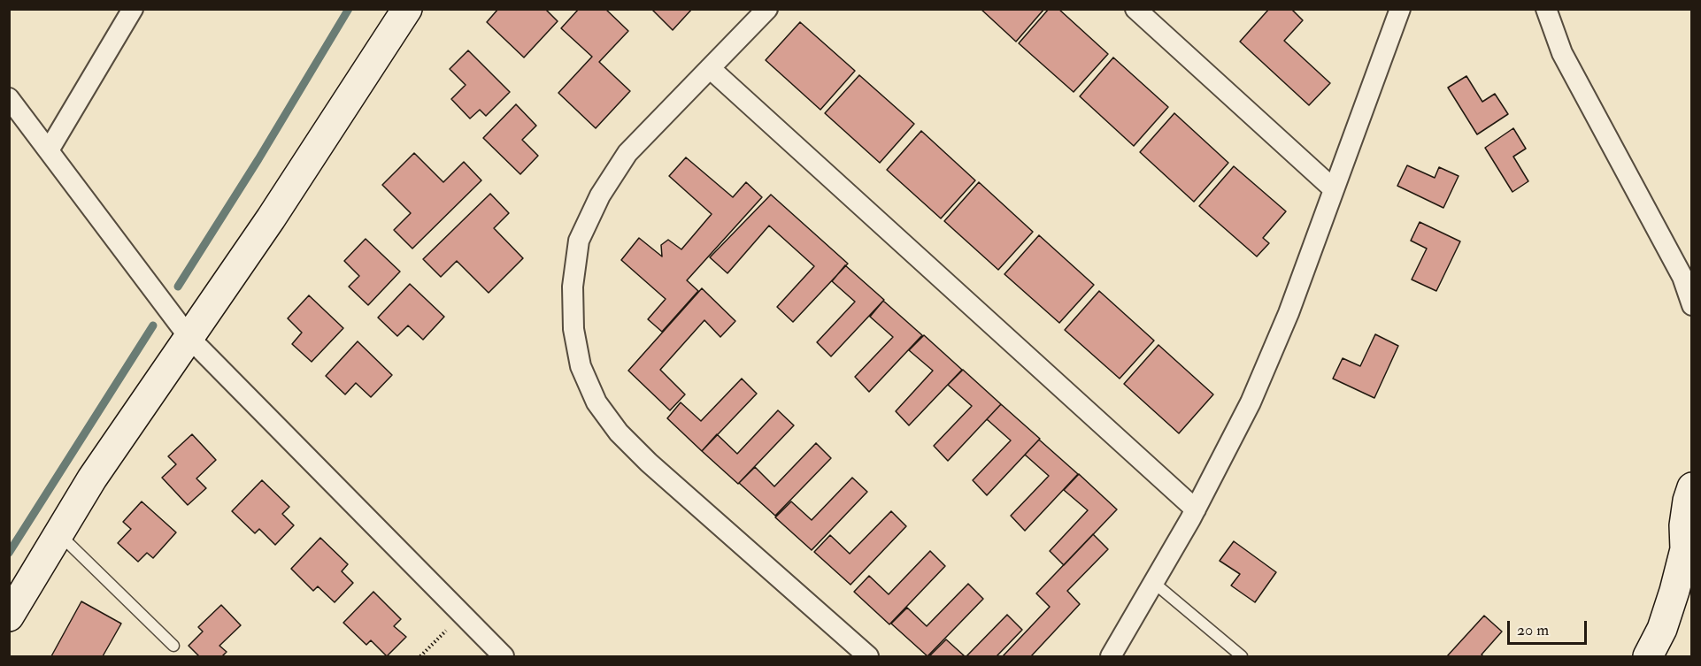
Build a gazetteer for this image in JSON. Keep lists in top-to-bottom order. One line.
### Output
{"scale_bar":"20 m"}
